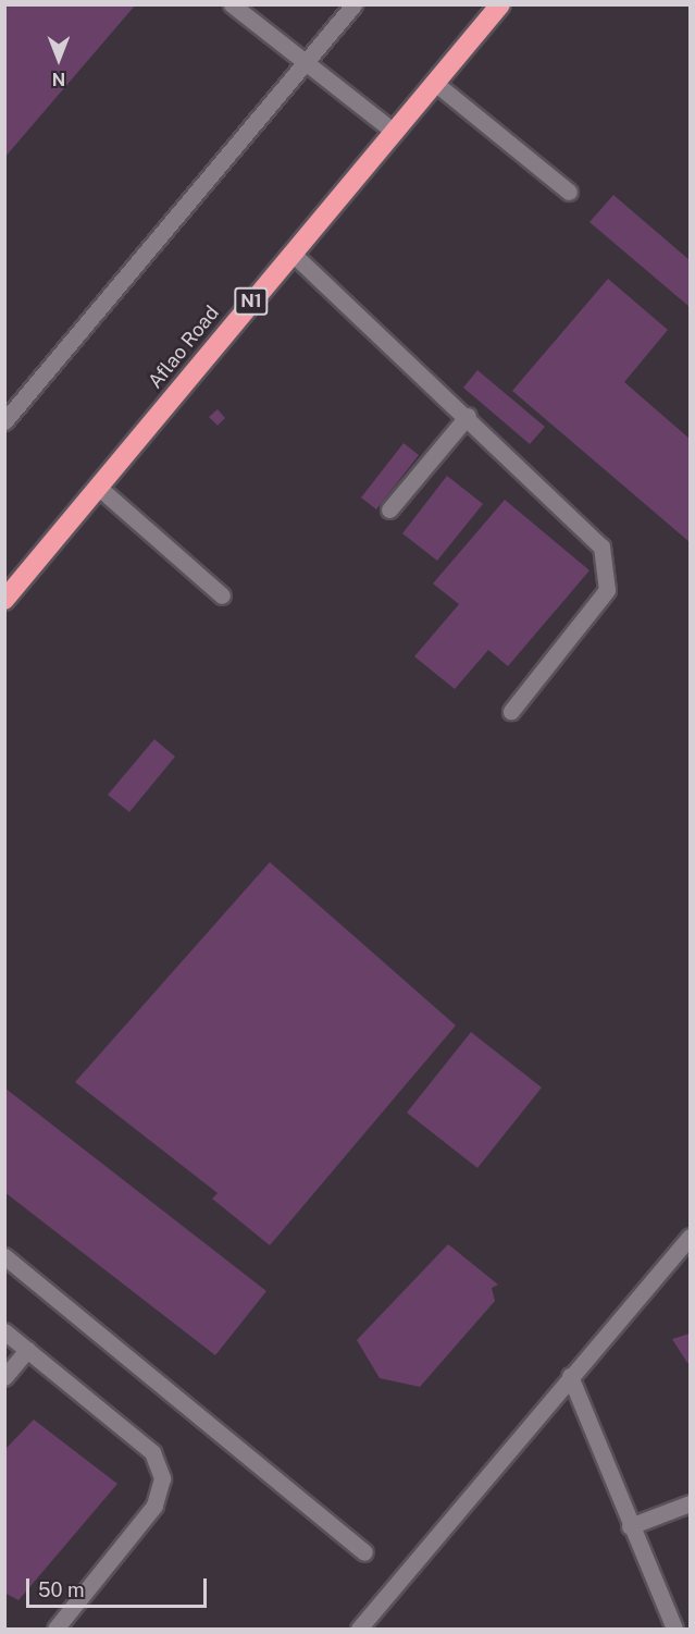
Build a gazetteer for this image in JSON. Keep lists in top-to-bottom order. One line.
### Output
{"streets":{"highway":["N1","Aflao Road"]},"scale_bar":"50 m","north":"bottom"}
